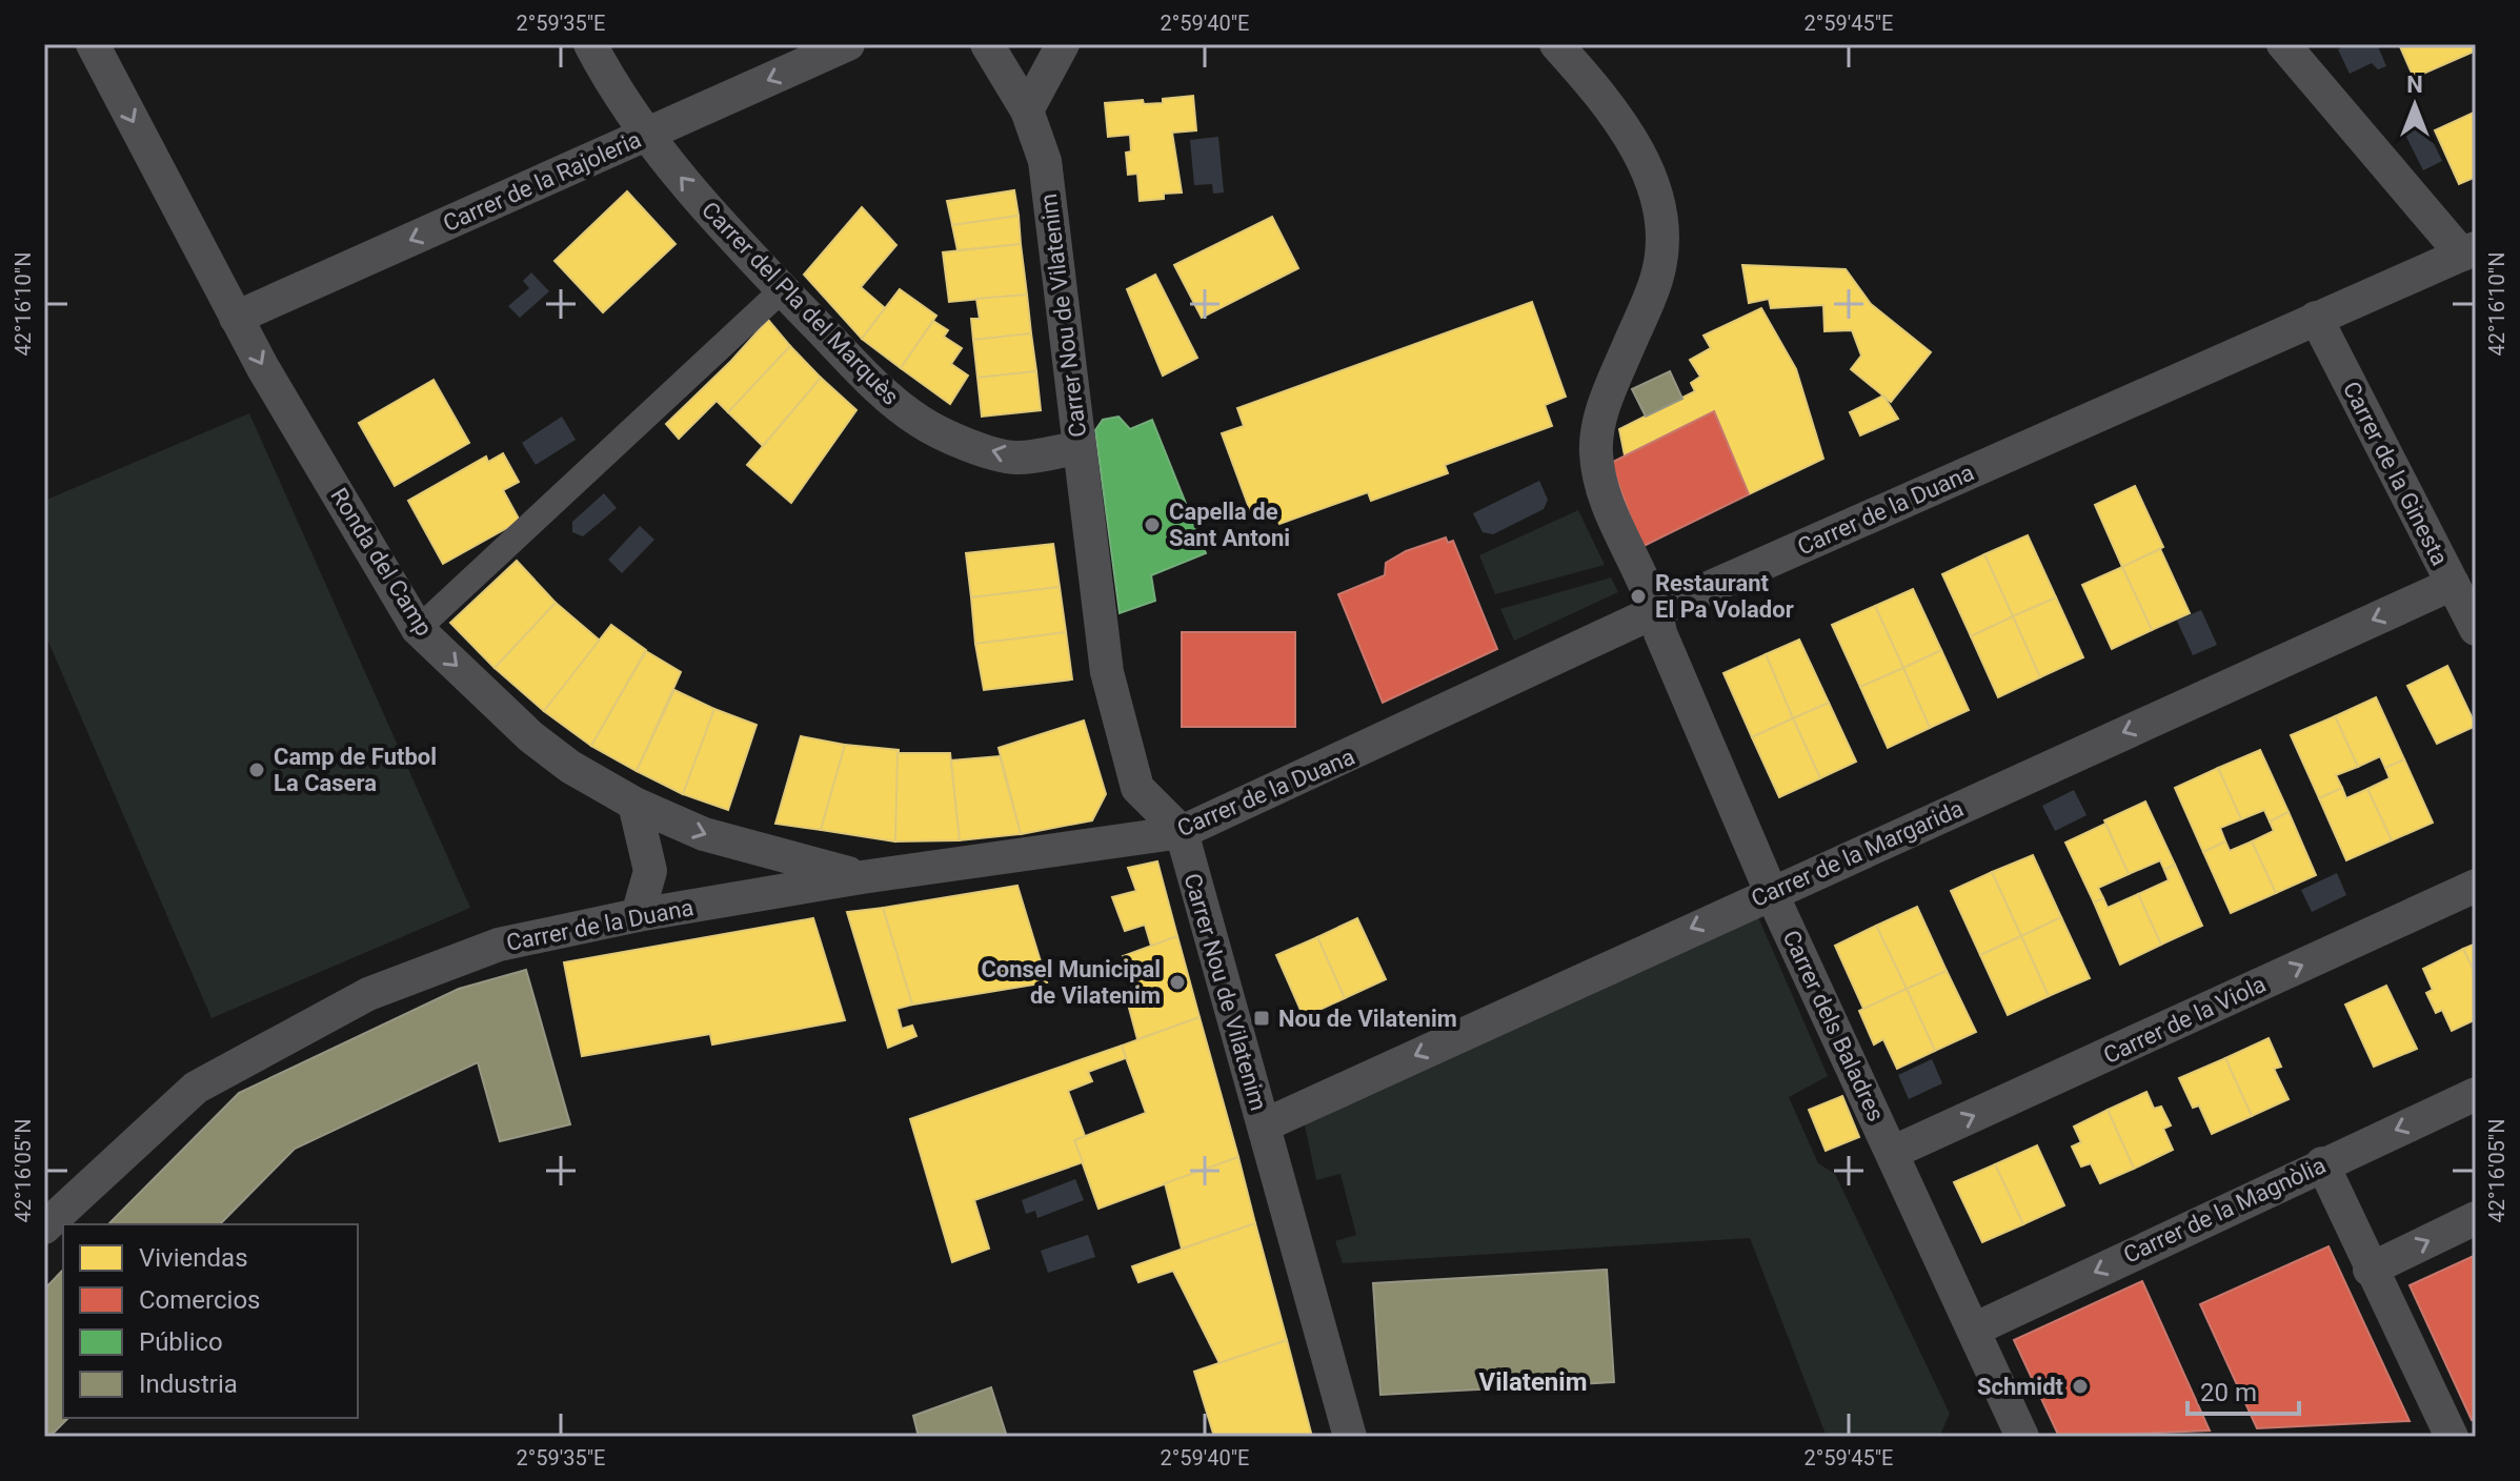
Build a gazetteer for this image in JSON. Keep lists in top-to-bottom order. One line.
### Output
{"streets":{"street":["Carrer de la Rajoleria","Carrer del Pla del Marquès","Carrer Nou de Vilatenim","Carrer de la Ginesta","Carrer de la Duana","Ronda del Camp","Carrer de la Margarida","Carrer de la Viola","Carrer dels Baladres","Carrer de la Magnòlia"]},"crossings":[["Carrer de la Rajoleria","Carrer del Pla del Marquès"],["Carrer de la Rajoleria","Ronda del Camp"],["Carrer del Pla del Marquès","Carrer Nou de Vilatenim"],["Carrer Nou de Vilatenim","Carrer de la Duana"],["Carrer Nou de Vilatenim","Carrer de la Margarida"],["Carrer de la Ginesta","Carrer de la Duana"],["Carrer de la Ginesta","Carrer de la Margarida"],["Carrer de la Duana","Ronda del Camp"],["Carrer de la Duana","Carrer dels Baladres"],["Carrer de la Margarida","Carrer dels Baladres"],["Carrer de la Viola","Carrer dels Baladres"],["Carrer dels Baladres","Carrer de la Magnòlia"]],"one_way":["Carrer del Pla del Marquès","Ronda del Camp","Carrer de la Margarida","Carrer de la Viola","Carrer de la Magnòlia"],"districts":["Vilatenim"],"places":{"other":["Capella de Sant Antoni","Restaurant El Pa Volador","Camp de Futbol La Casera","Consel Municipal de Vilatenim","Schmidt"],"transit":["Nou de Vilatenim"]},"legend":["Viviendas","Comercios","Público","Industria"],"scale_bar":"20 m","north":"top","coordinates":["2°59'35\"E","2°59'40\"E","2°59'45\"E","42°16'10\"N","42°16'05\"N"]}
